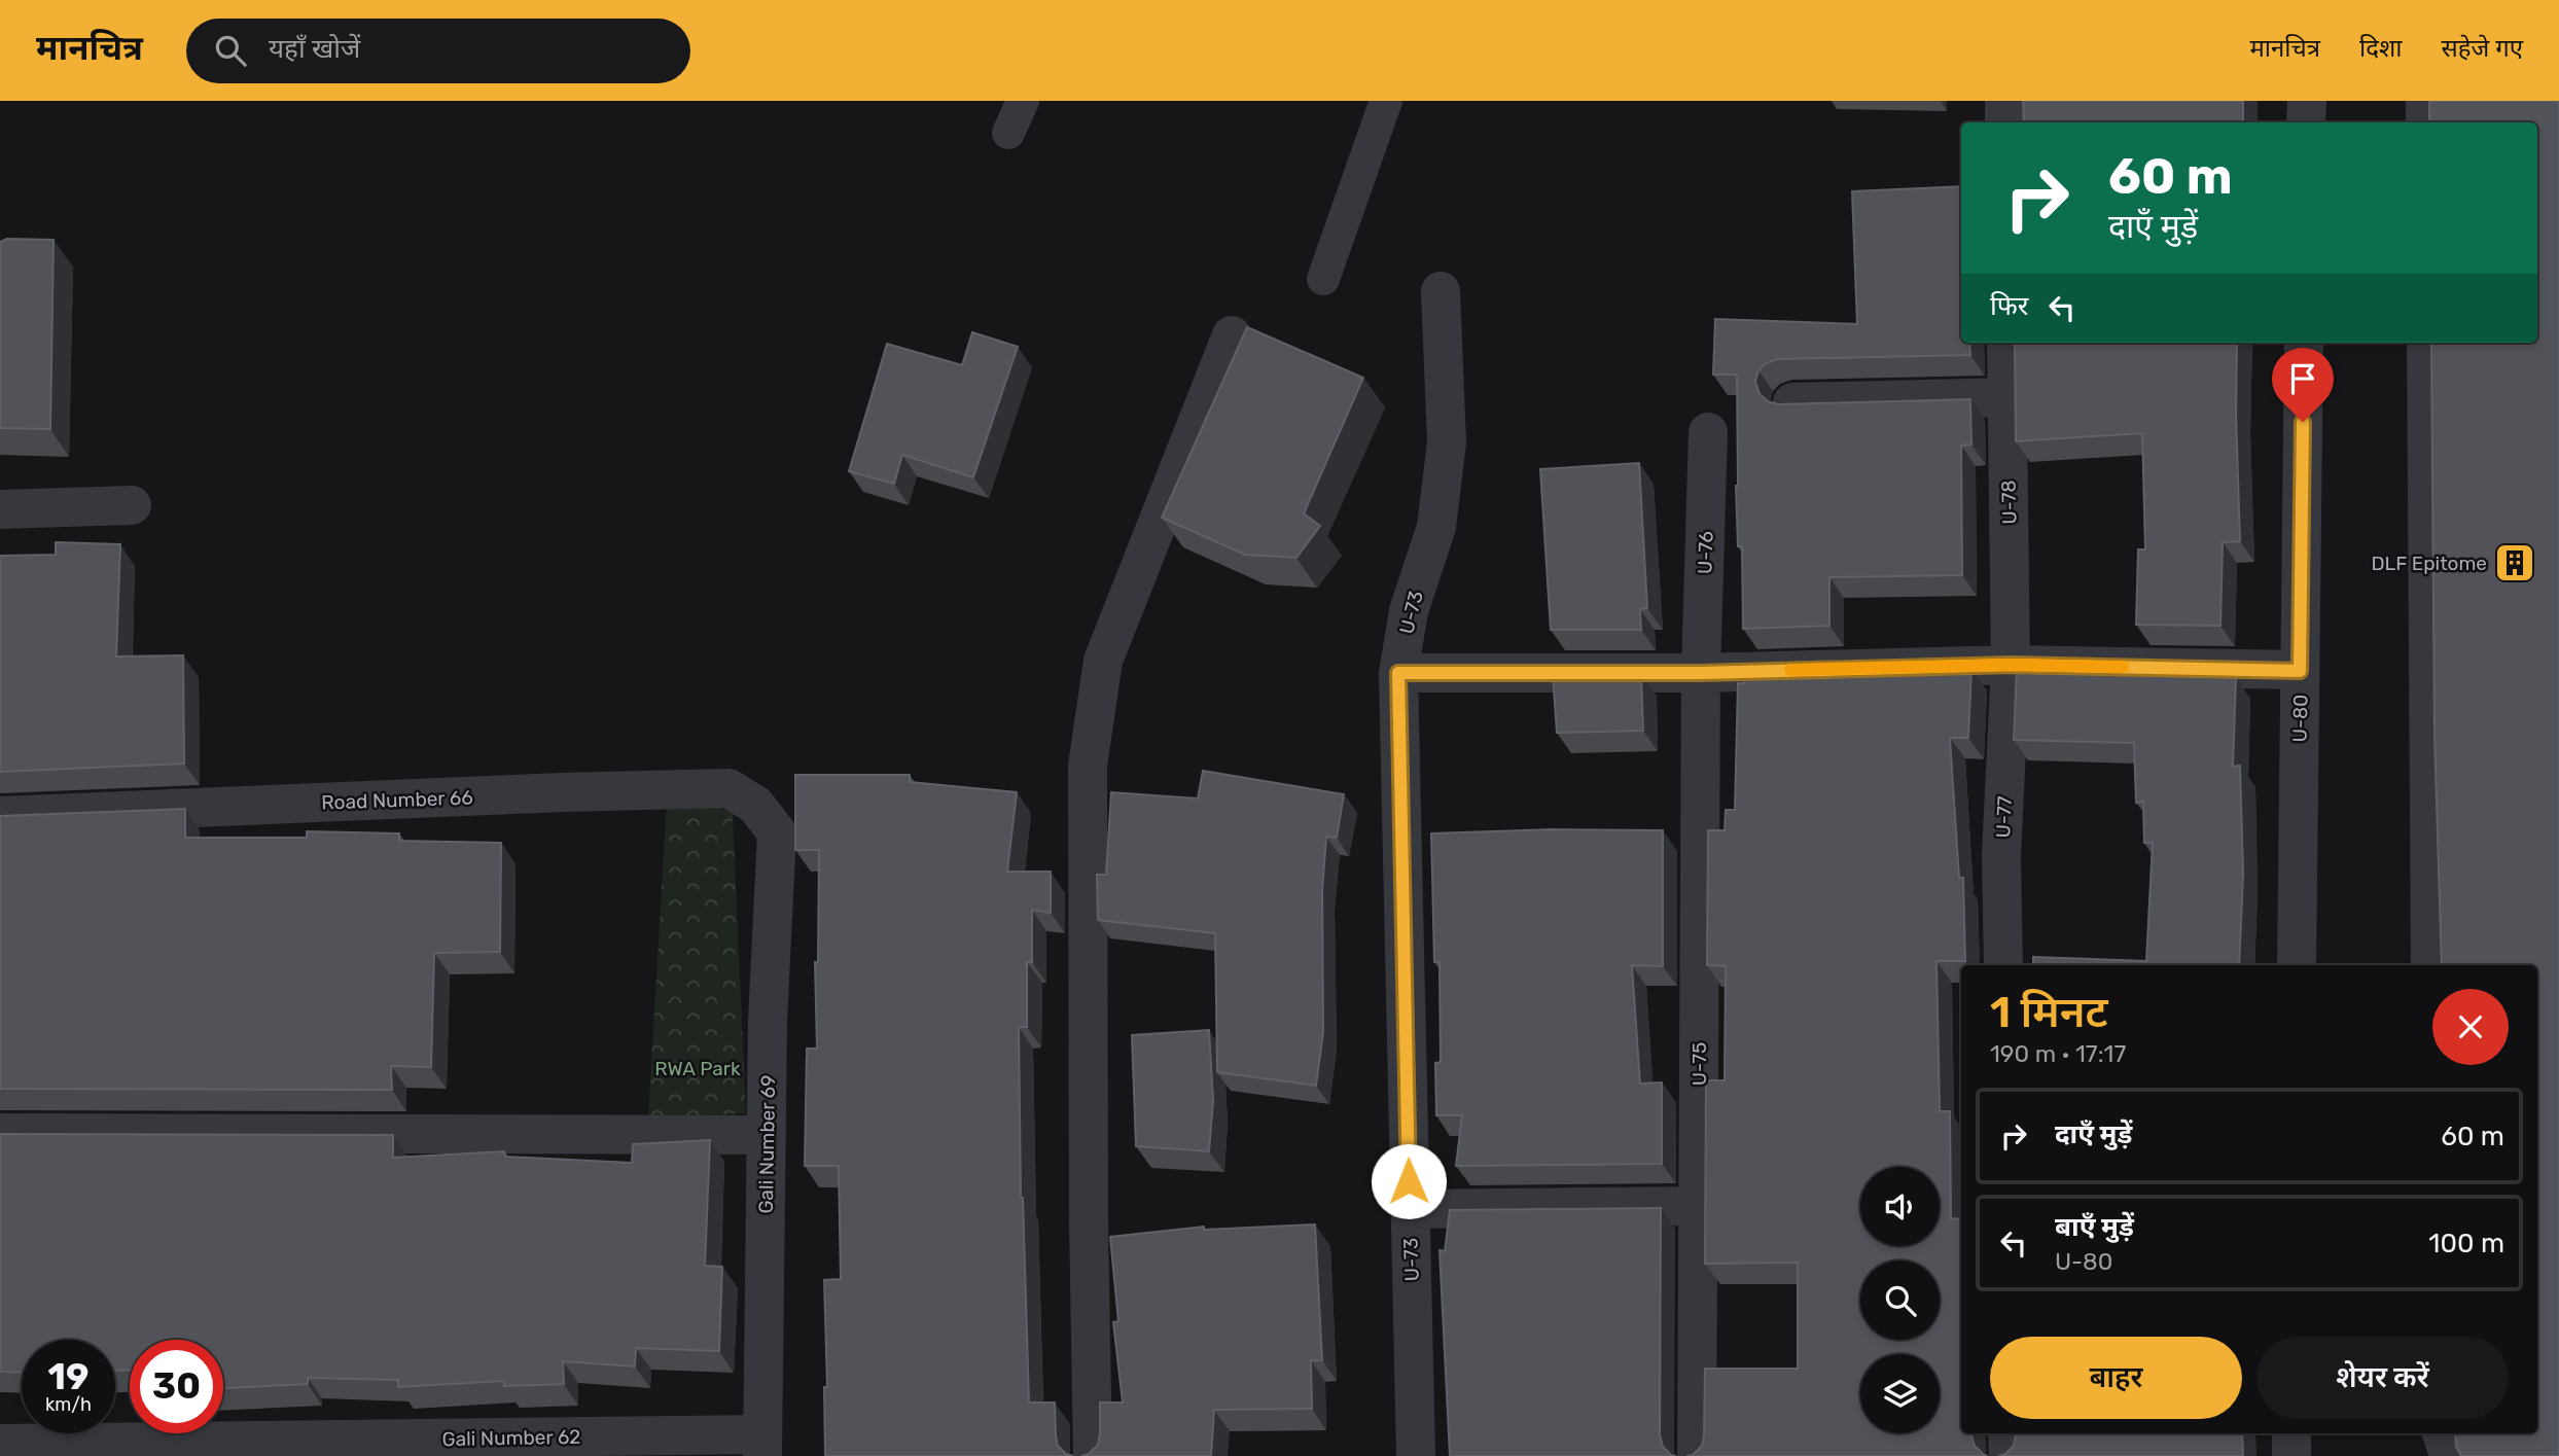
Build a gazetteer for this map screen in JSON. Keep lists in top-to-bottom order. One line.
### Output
{"streets":{"street":["U-78","U-76","U-73","U-80","Road Number 66","U-77","U-75","Gali Number 69","Gali Number 62"]},"crossings":[["U-78","U-77"],["U-76","U-75"],["Road Number 66","Gali Number 69"],["Gali Number 69","Gali Number 62"]],"parks":["RWA Park"],"places":{"building":["DLF Epitome"]},"page":{"header":"मानचित्र","search":"यहाँ खोजें","nav":["मानचित्र","दिशा","सहेजे गए"],"turn":["60 m","दाएँ मुड़ें"],"then":"फिर","heading":["1 मिनट","190 m · 17:17"],"list":[{"name":"दाएँ मुड़ें","value":"60 m"},{"name":"बाएँ मुड़ें","note":"U-80","value":"100 m"}],"buttons":["बाहर","शेयर करें"],"speed":"19 km/h","limit":"30"}}
